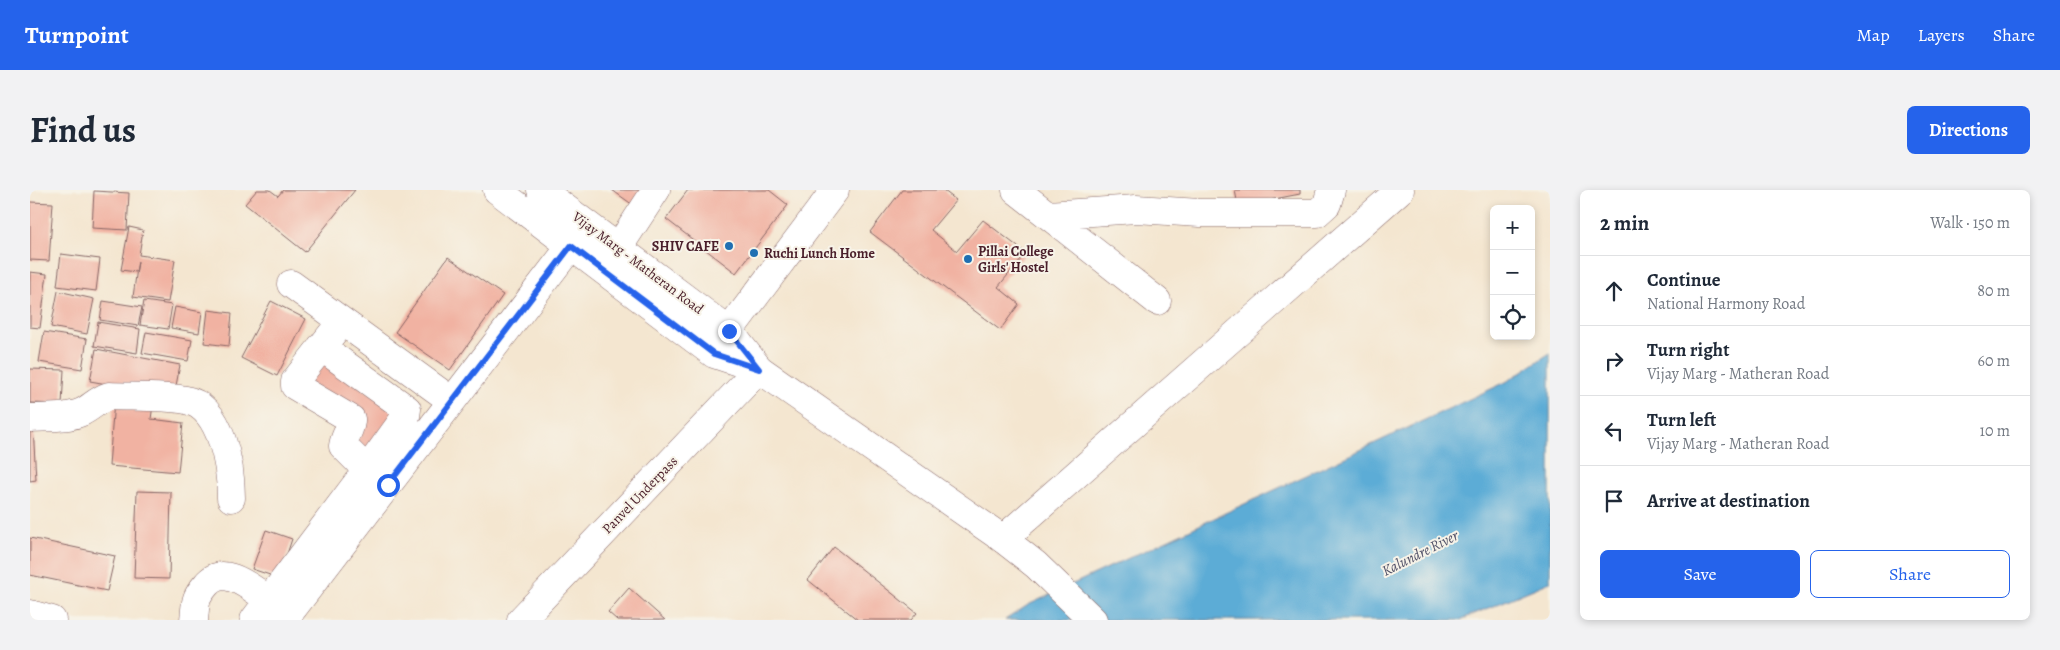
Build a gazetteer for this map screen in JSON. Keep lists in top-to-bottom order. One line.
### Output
{"streets":{"street":["Vijay Marg - Matheran Road","Panvel Underpass"]},"crossings":[["Vijay Marg - Matheran Road","Panvel Underpass"]],"water":["Kalundre River"],"places":["SHIV CAFE","Ruchi Lunch Home","Pillai College Girls' Hostel"],"page":{"header":"Turnpoint","nav":["Map","Layers","Share"],"title":"Find us","buttons":["Directions",["Save","Share"]],"heading":["2 min","Walk · 150 m"],"map_buttons":["+","−"],"list":[["Continue","National Harmony Road","80 m"],["Turn right","Vijay Marg - Matheran Road","60 m"],["Turn left","Vijay Marg - Matheran Road","10 m"],"Arrive at destination"]}}
